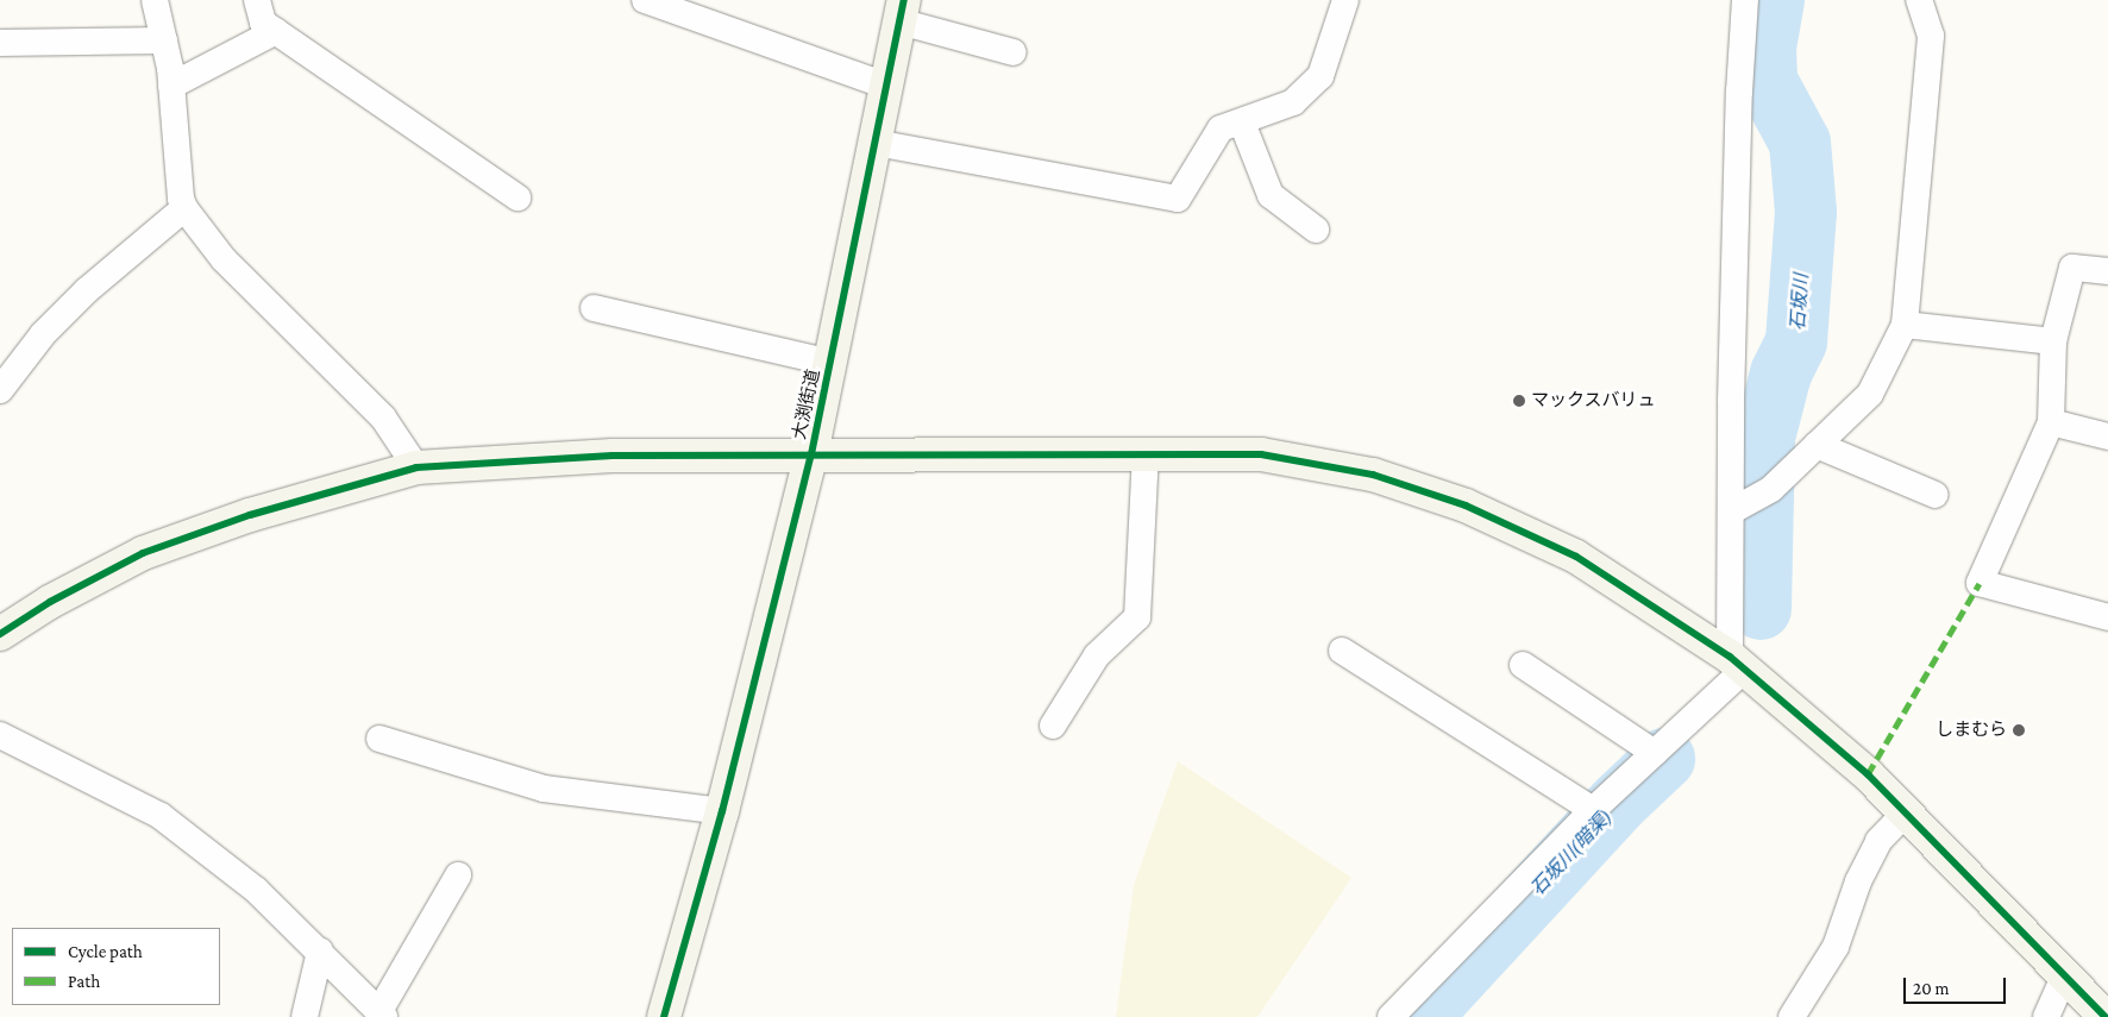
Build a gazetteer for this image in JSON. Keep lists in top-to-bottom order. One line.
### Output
{"streets":{"street":["大渕街道"]},"water":["石坂川","石坂川(暗渠)"],"places":["マックスバリュ","しまむら"],"legend":["Cycle path","Path"],"scale_bar":"20 m"}
